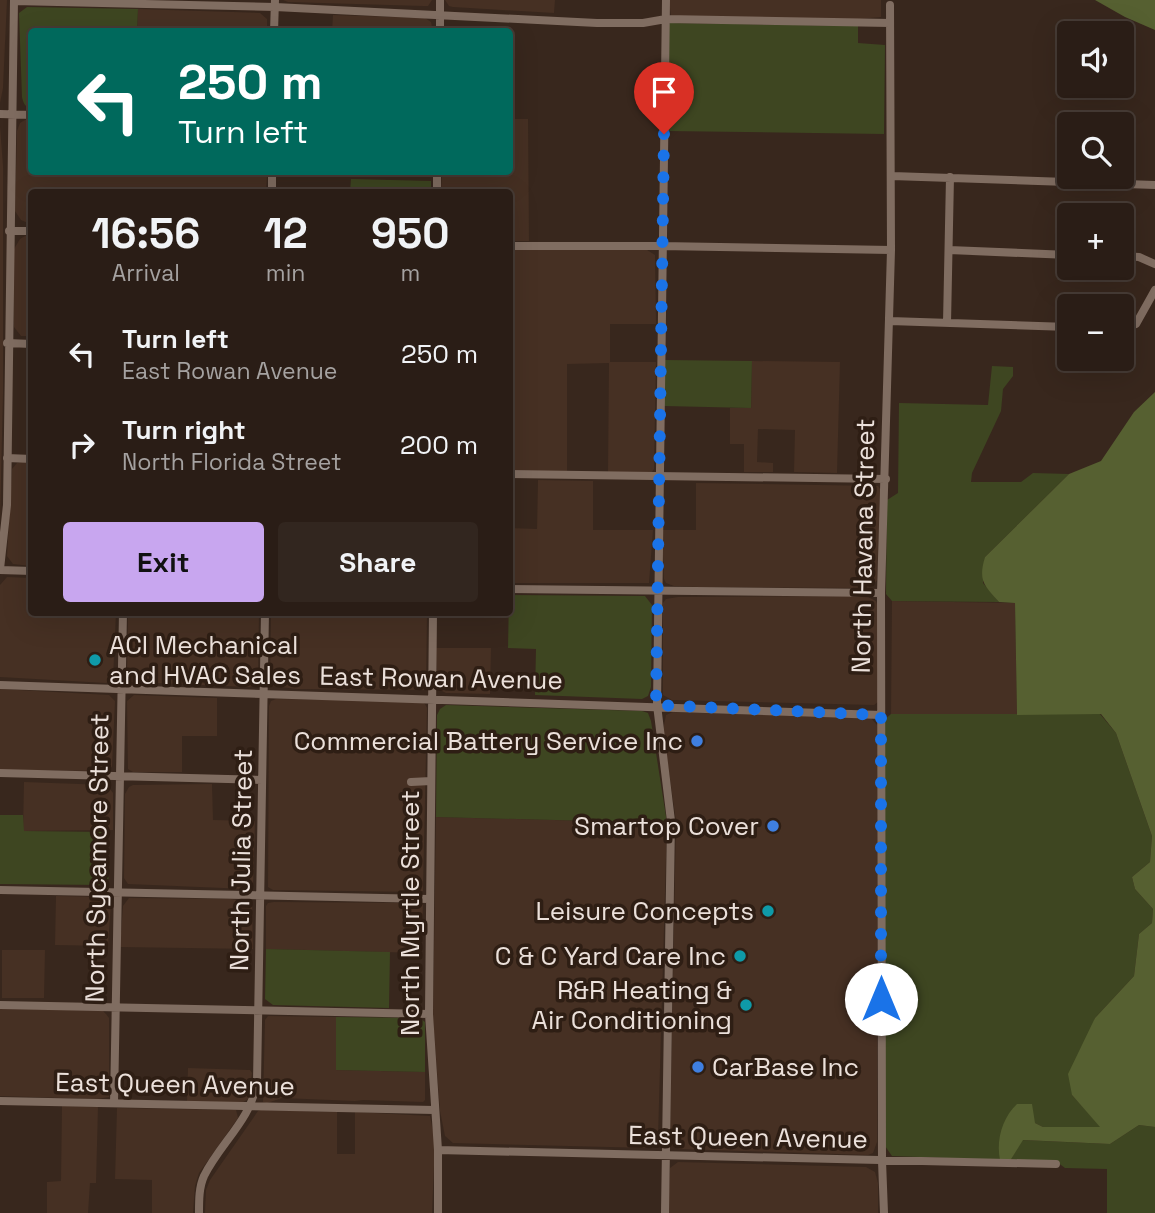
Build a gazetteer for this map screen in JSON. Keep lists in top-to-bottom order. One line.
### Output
{"streets":{"street":["North Havana Street","East Rowan Avenue","North Sycamore Street","North Julia Street","North Myrtle Street","East Queen Avenue"]},"crossings":[["North Havana Street","East Rowan Avenue"],["North Havana Street","East Queen Avenue"],["East Rowan Avenue","North Sycamore Street"],["East Rowan Avenue","North Julia Street"],["East Rowan Avenue","North Myrtle Street"],["North Sycamore Street","East Queen Avenue"],["North Julia Street","East Queen Avenue"],["North Myrtle Street","East Queen Avenue"]],"places":["ACI Mechanical and HVAC Sales","Commercial Battery Service Inc","Smartop Cover","Leisure Concepts","C & C Yard Care Inc","R&R Heating & Air Conditioning","CarBase Inc"],"page":{"map_buttons":["+","−"],"turn":["250 m","Turn left"],"eta":["16:56","Arrival","12","min","950","m"],"list":[{"name":"Turn left","note":"East Rowan Avenue","value":"250 m"},{"name":"Turn right","note":"North Florida Street","value":"200 m"}],"buttons":["Exit","Share"]}}
